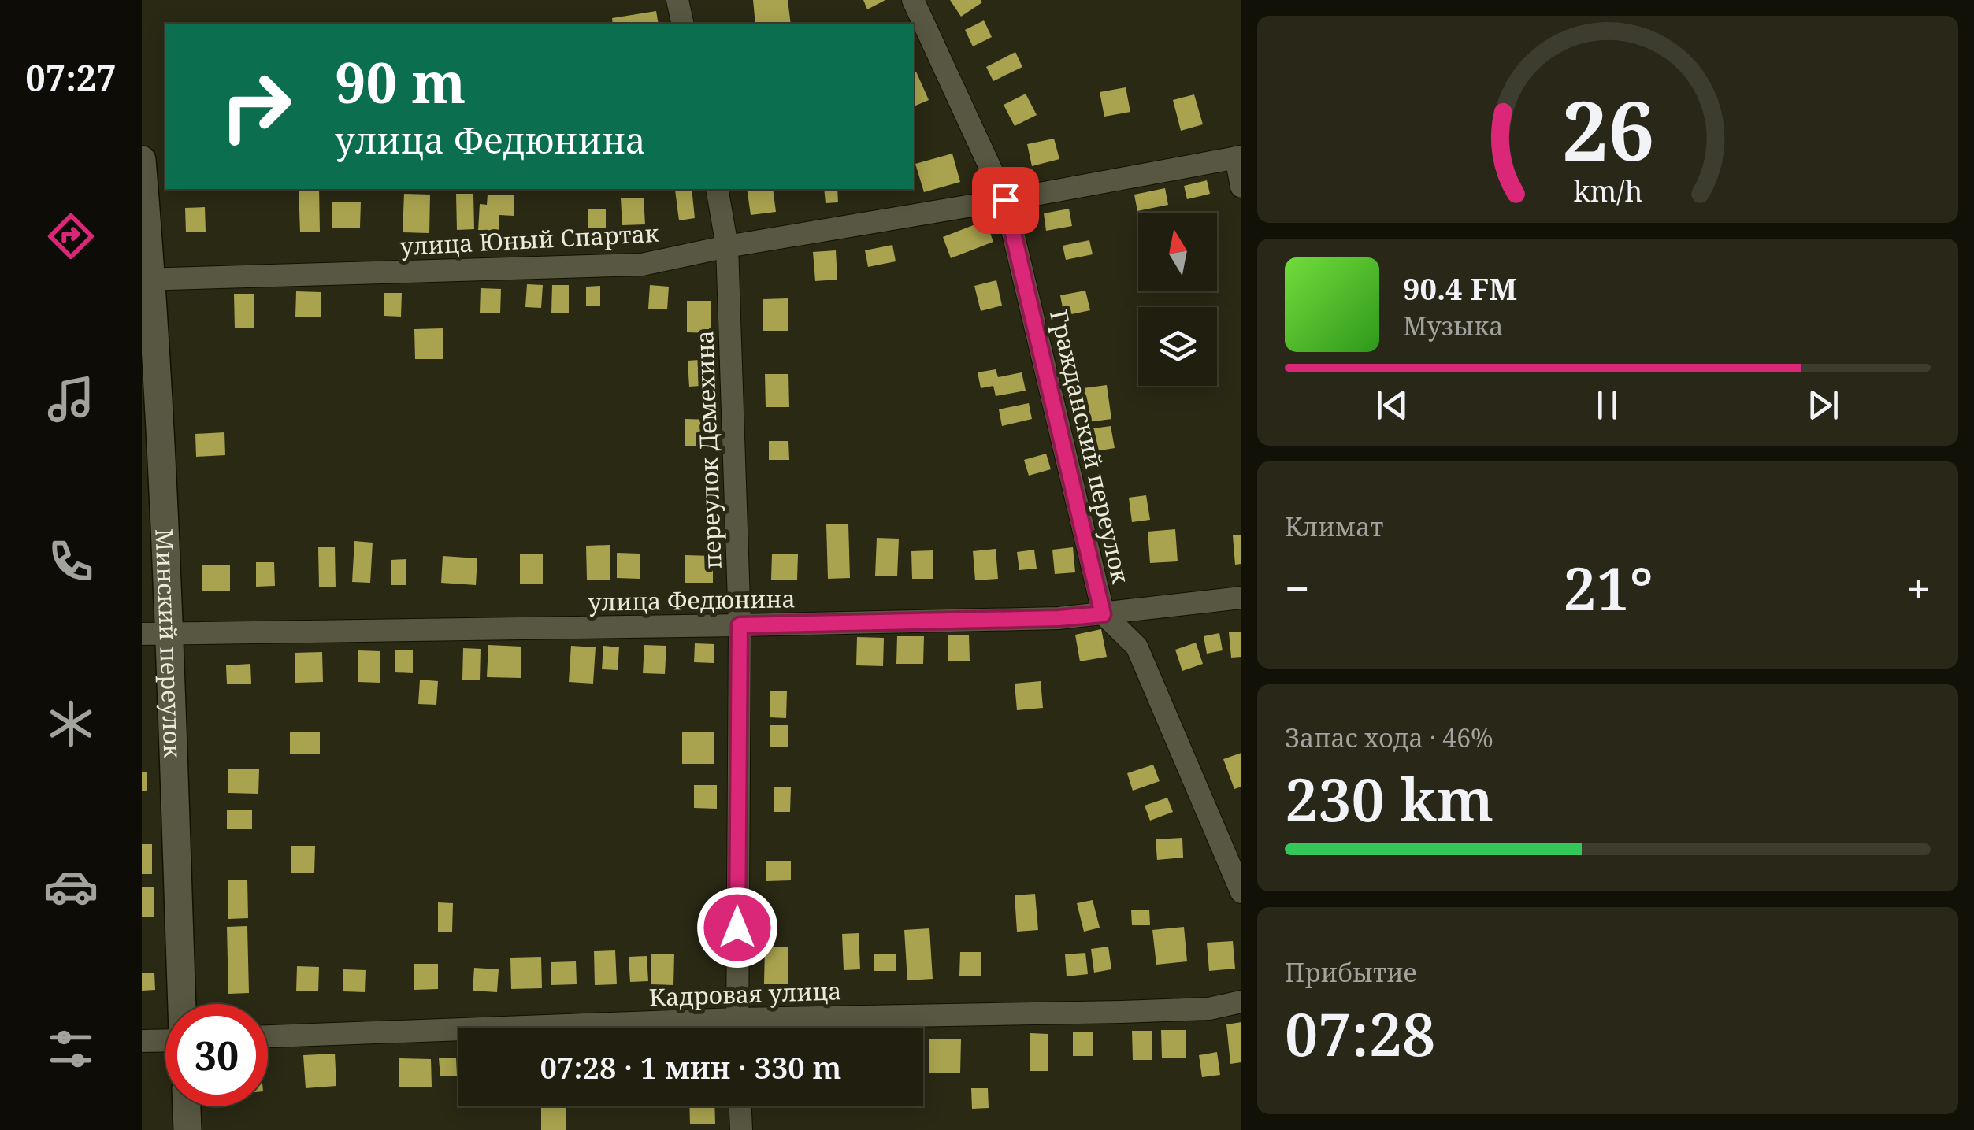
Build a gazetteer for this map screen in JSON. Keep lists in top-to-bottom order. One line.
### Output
{"streets":{"street":["улица Юный Спартак","Гражданский переулок","переулок Демехина","улица Федюнина","Минский переулок","Кадровая улица"]},"crossings":[["улица Юный Спартак","Гражданский переулок"],["улица Юный Спартак","переулок Демехина"],["улица Юный Спартак","Минский переулок"],["Гражданский переулок","улица Федюнина"],["переулок Демехина","улица Федюнина"],["переулок Демехина","Кадровая улица"],["улица Федюнина","Минский переулок"]],"north":"top","page":{"tabs":"07:27","turn":["90 m","улица Федюнина"],"song":["90.4 FM","Музыка"],"tile":["Климат",["Запас хода · 46%","230 km"],["Прибытие","07:28"]],"heat":["−","21°","+"],"limit":"30","trip":"07:28 · 1 мин · 330 m","gauge":["26","km/h"]}}
